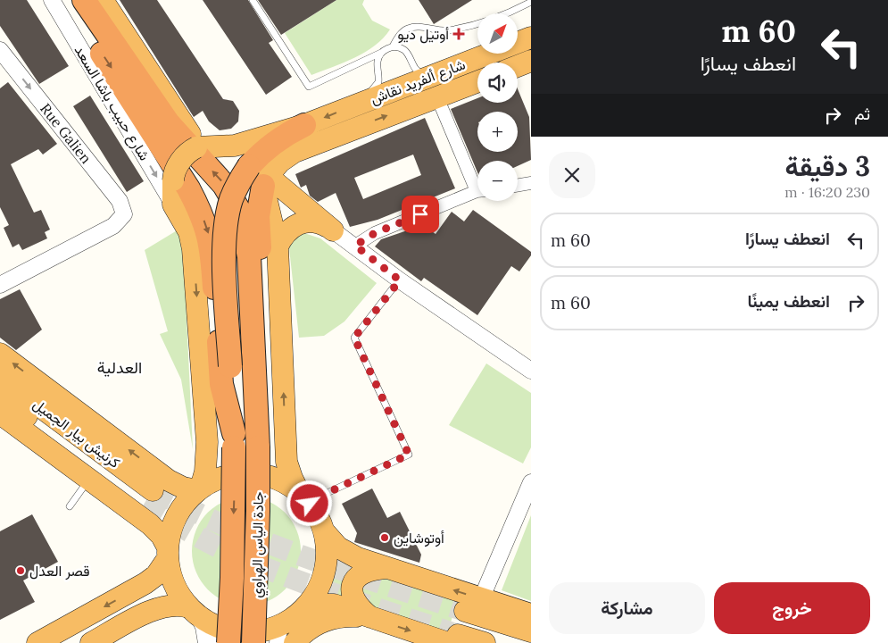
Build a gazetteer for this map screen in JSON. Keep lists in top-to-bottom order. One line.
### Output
{"streets":{"highway":["شارع ألفريد نقاش","كرنيش بيار الجميل","جادة الياس الهراوي"],"street":["شارع حبيب باشا السعد","Rue Galien"]},"one_way":["شارع حبيب باشا السعد"],"districts":["العدلية"],"places":{"health":["أوتيل ديو"],"other":["أوتوشاين","قصر العدل"]},"north":"top right","page":{"turn":["60 m","انعطف يسارًا"],"map_buttons":["+","−"],"then":"ثم","heading":["3 دقيقة","230 m · 16:20"],"list":[{"name":"انعطف يسارًا","value":"60 m"},{"name":"انعطف يمينًا","value":"60 m"}],"buttons":["خروج","مشاركة"]}}
